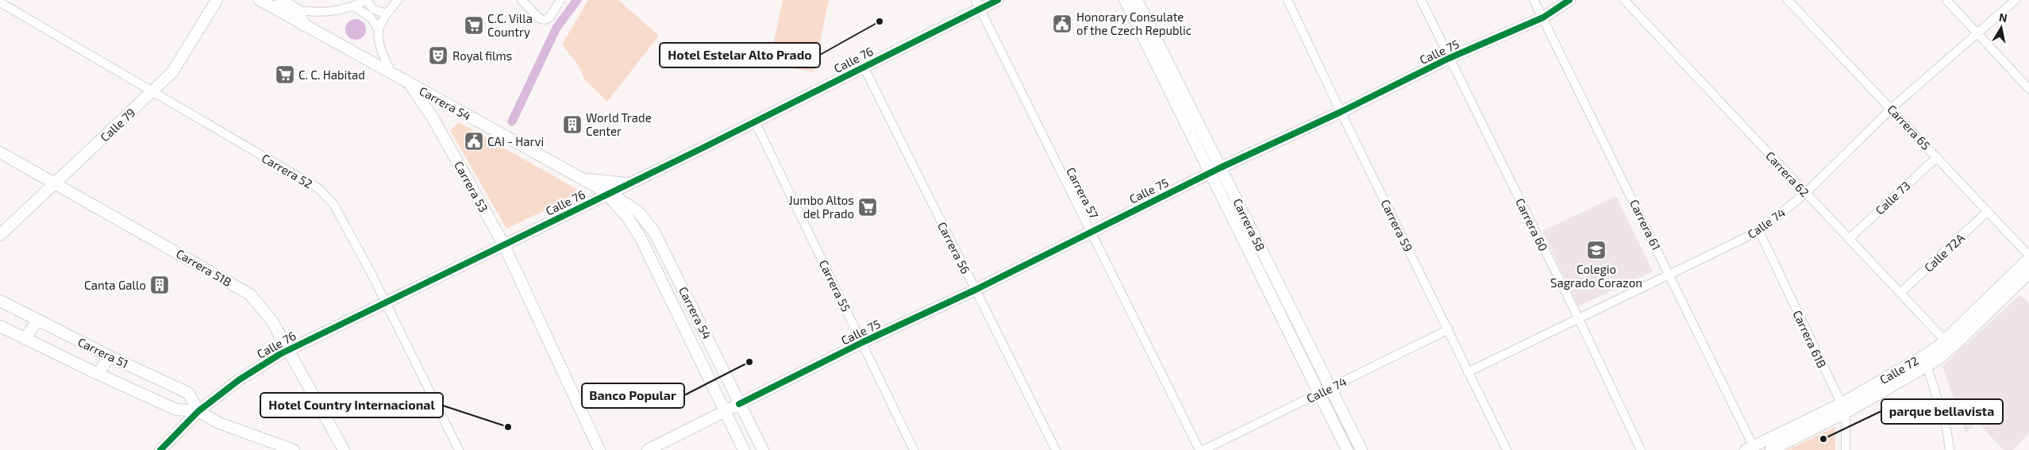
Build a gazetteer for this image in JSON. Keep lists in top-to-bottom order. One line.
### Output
{"streets":{"street":["Calle 75","Calle 76","Carrera 54","Calle 79","Carrera 65","Carrera 52","Carrera 62","Carrera 53","Carrera 57","Calle 73","Calle 74","Carrera 58","Carrera 60","Carrera 61","Carrera 59","Carrera 56","Calle 72A","Carrera 51B","Carrera 55","Carrera 61B","Carrera 51","Calle 72"]},"crossings":[["Calle 75","Carrera 54"],["Calle 75","Carrera 57"],["Calle 75","Carrera 58"],["Calle 75","Carrera 60"],["Calle 75","Carrera 61"],["Calle 75","Carrera 59"],["Calle 75","Carrera 56"],["Calle 75","Carrera 55"],["Calle 76","Carrera 54"],["Calle 76","Carrera 52"],["Calle 76","Carrera 53"],["Calle 76","Carrera 57"],["Calle 76","Carrera 56"],["Calle 76","Carrera 51B"],["Calle 76","Carrera 55"],["Calle 76","Carrera 51"],["Carrera 54","Carrera 53"],["Calle 79","Carrera 52"],["Calle 79","Carrera 51B"],["Carrera 65","Calle 73"],["Carrera 65","Calle 74"],["Carrera 65","Calle 72A"],["Carrera 62","Calle 73"],["Carrera 62","Calle 74"],["Carrera 62","Calle 72A"],["Carrera 62","Calle 72"],["Calle 74","Carrera 58"],["Calle 74","Carrera 60"],["Calle 74","Carrera 61"],["Calle 74","Carrera 59"],["Calle 74","Carrera 61B"],["Carrera 61","Calle 72"],["Carrera 61B","Calle 72"]],"places":{"other":["Hotel Estelar Alto Prado","Banco Popular","Hotel Country Internacional","parque bellavista"],"public building":["Honorary Consulate of the Czech Republic","CAI - Harvi"],"supermarket":["C.C. Villa Country","C. C. Habitad","Jumbo Altos del Prado"],"theatre":["Royal films"],"building":["World Trade Center","Canta Gallo"],"school or university":["Colegio Sagrado Corazon"]},"north":"top"}
